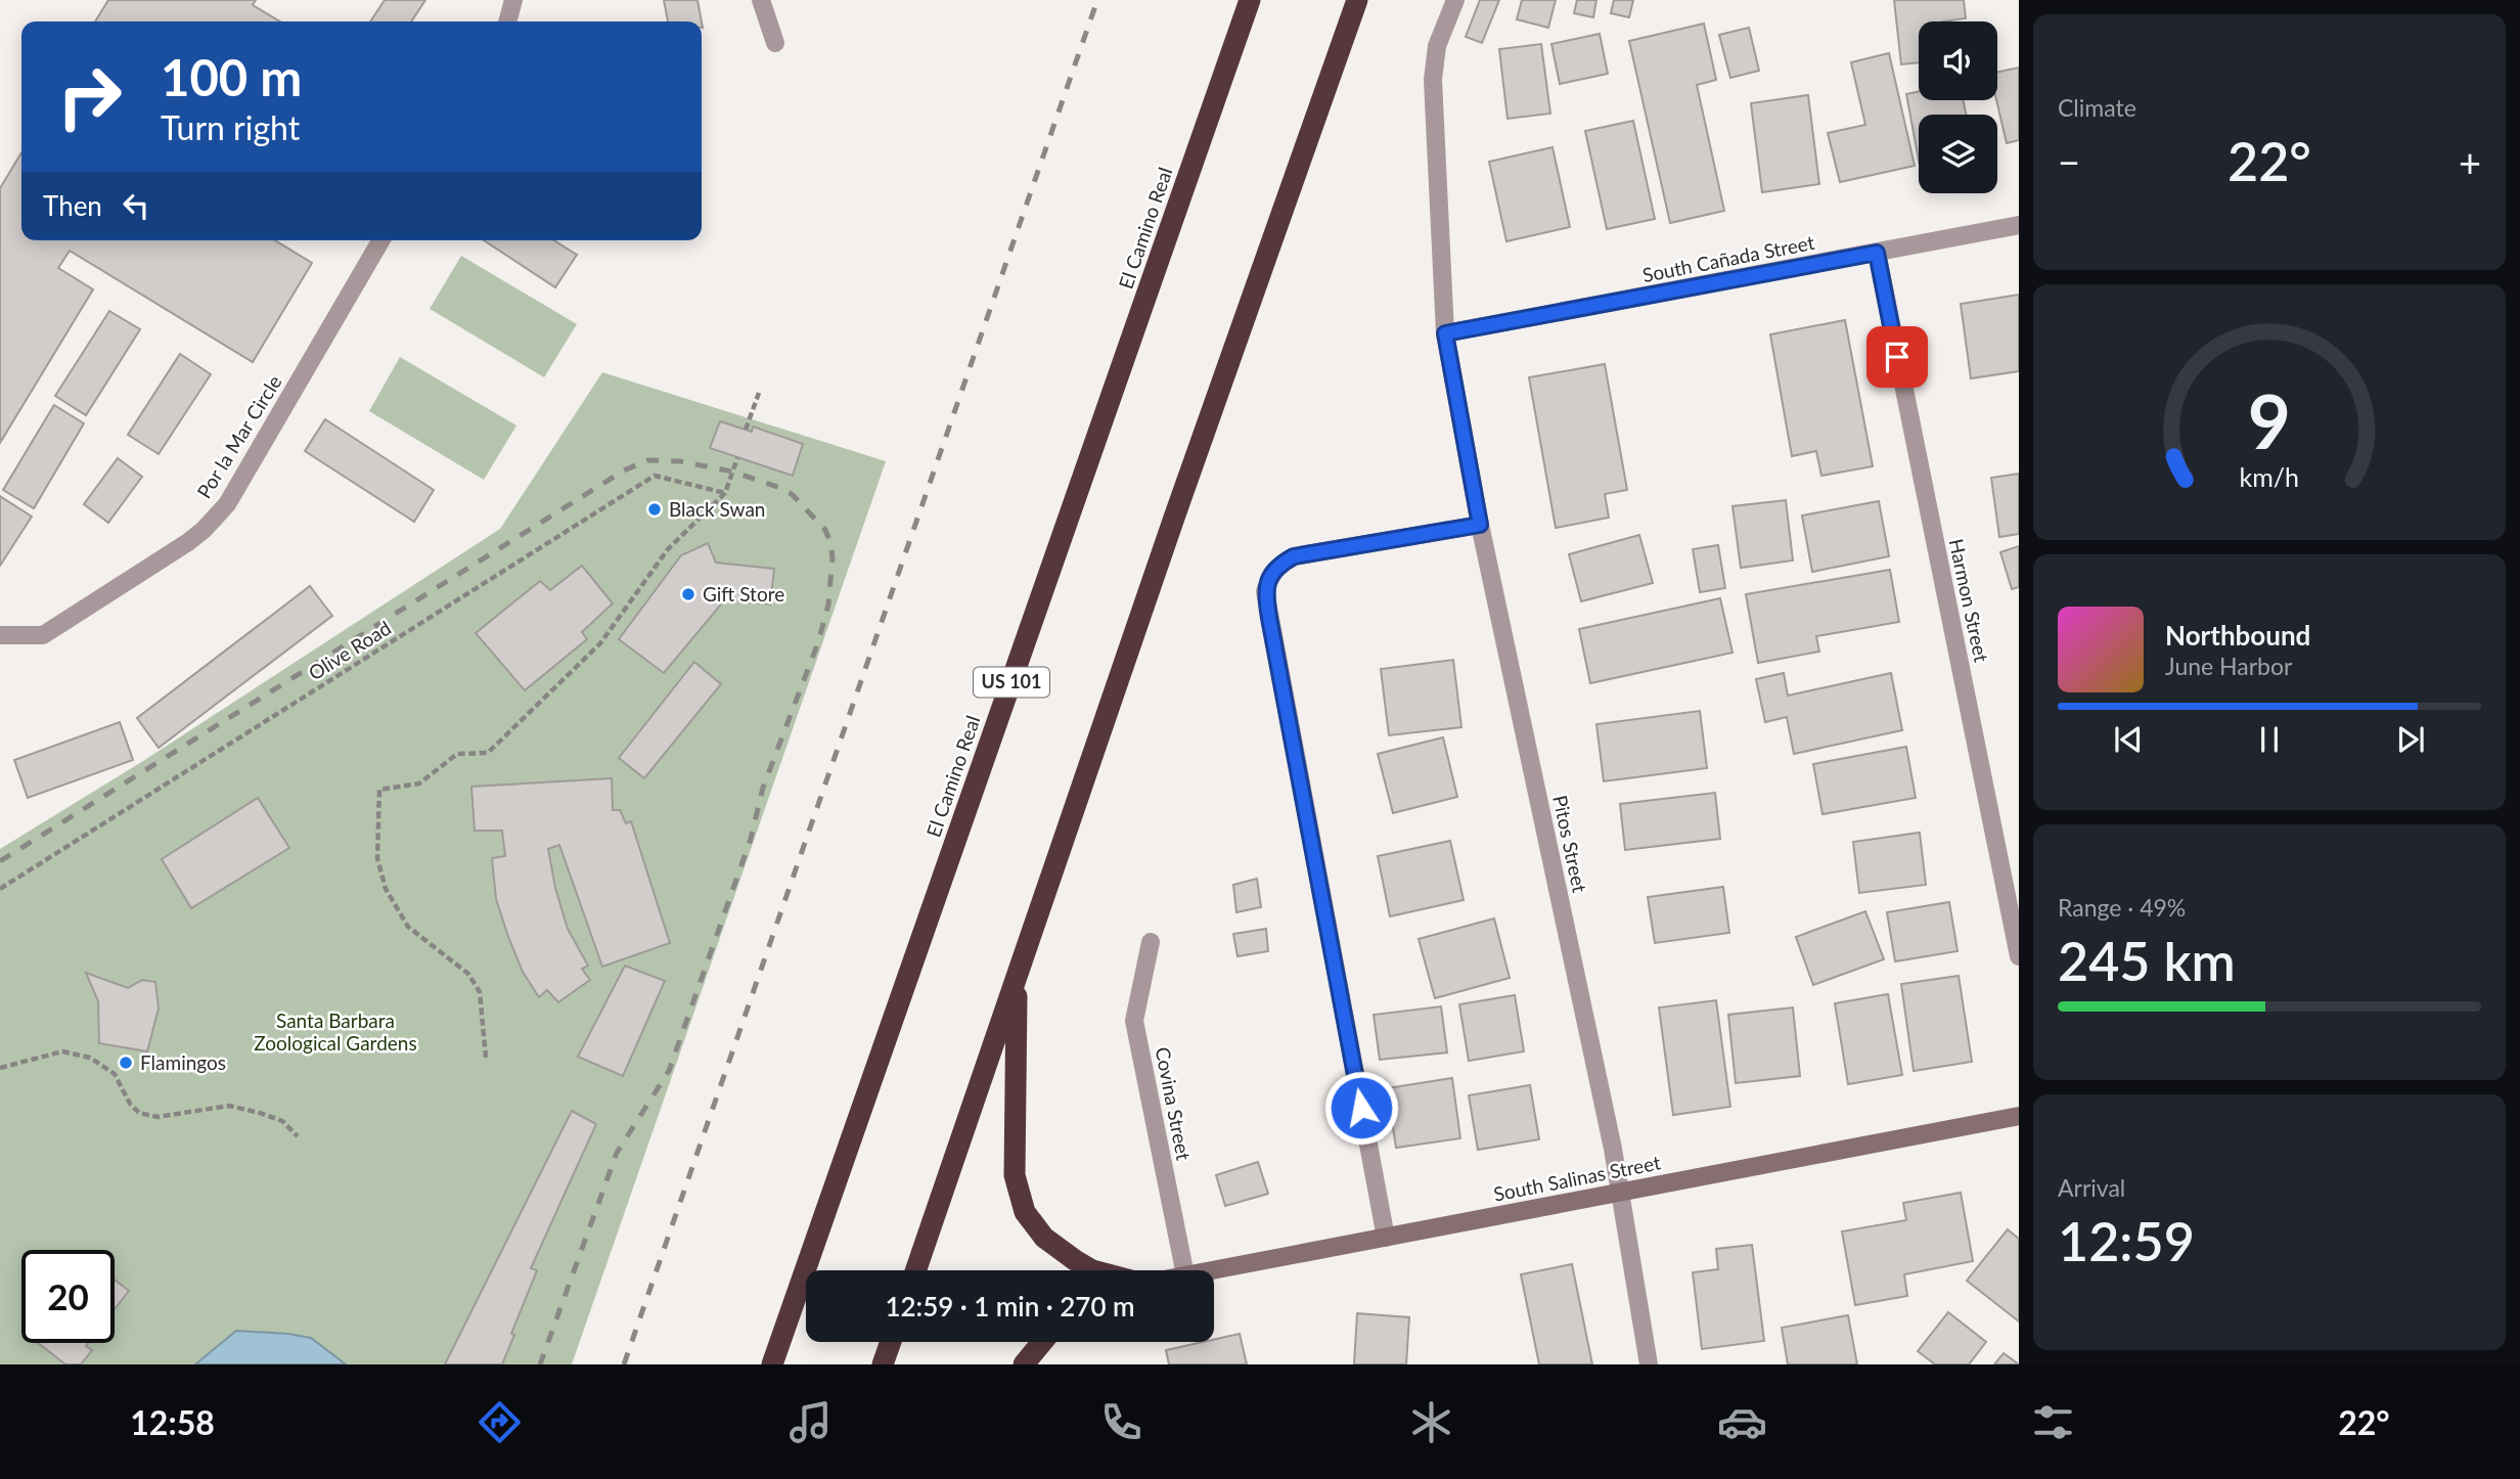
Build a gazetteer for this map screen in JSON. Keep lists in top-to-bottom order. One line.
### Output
{"streets":{"highway":["El Camino Real","US 101"],"main road":["South Salinas Street"],"street":["South Cañada Street","Por la Mar Circle","Harmon Street","Pitos Street","Covina Street"],"path":["Olive Road"]},"crossings":[["South Cañada Street","Harmon Street"],["South Cañada Street","Pitos Street"],["Pitos Street","South Salinas Street"]],"parks":["Santa Barbara Zoological Gardens"],"places":["Black Swan","Gift Store","Flamingos"],"page":{"tile":["Climate",["Range · 49%","245 km"],["Arrival","12:59"]],"turn":["100 m","Turn right"],"heat":["−","22°","+"],"then":"Then","song":["Northbound","June Harbor"],"limit":"20","trip":"12:59 · 1 min · 270 m","tabs":["12:58","22°"],"gauge":["9","km/h"]}}
